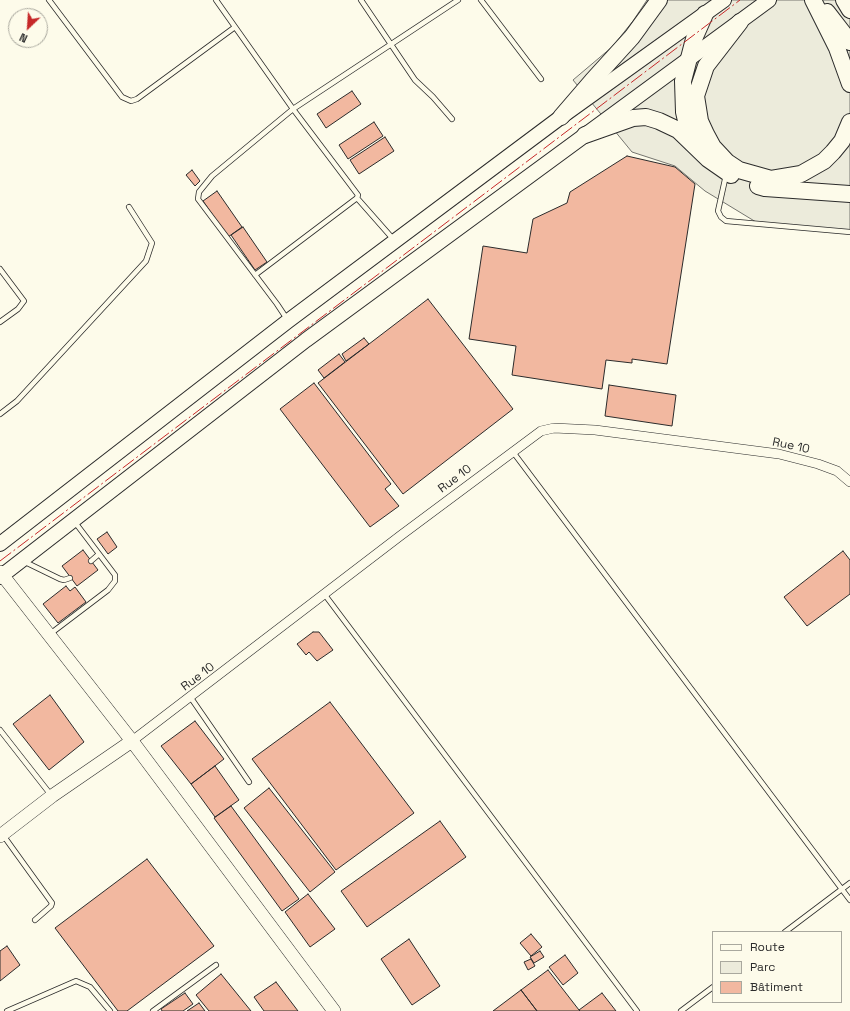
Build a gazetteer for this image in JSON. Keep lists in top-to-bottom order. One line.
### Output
{"streets":{"street":["Rue 10"]},"legend":["Route","Parc","Bâtiment"],"north":"bottom left"}
